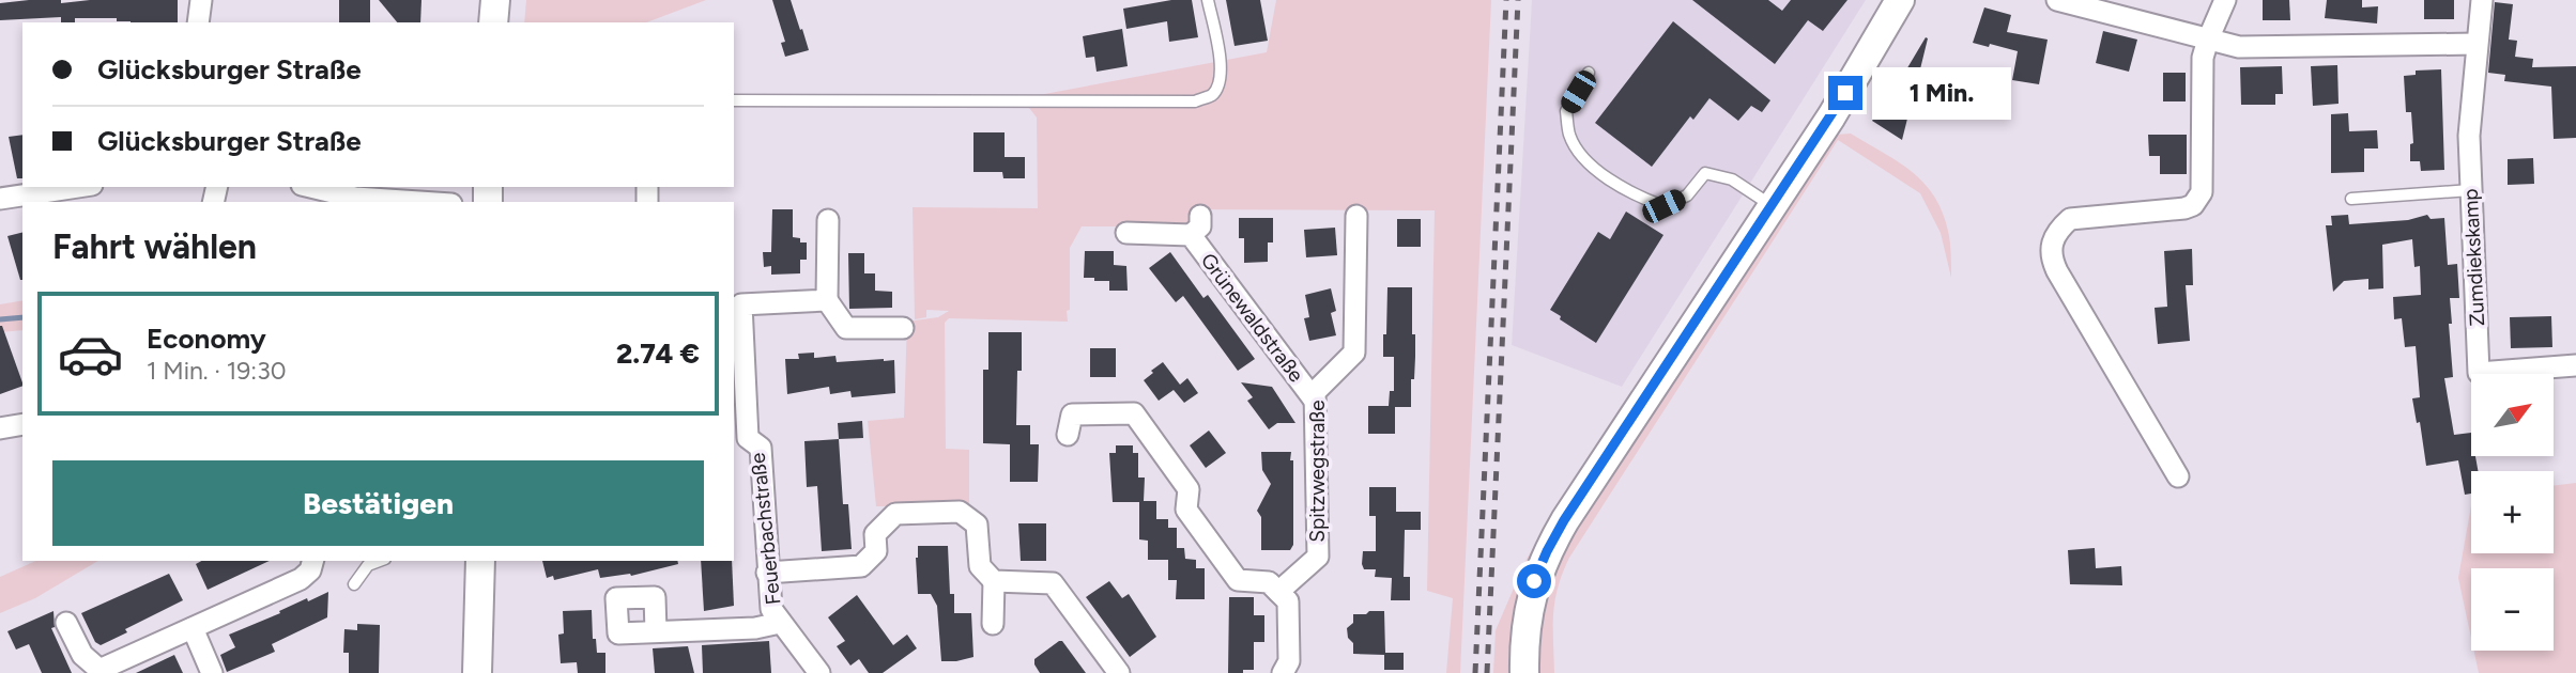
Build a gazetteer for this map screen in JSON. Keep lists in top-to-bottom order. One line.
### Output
{"streets":{"street":["Zumdiekskamp","Grünewaldstraße","Spitzwegstraße","Feuerbachstraße"]},"crossings":[["Grünewaldstraße","Spitzwegstraße"]],"north":"top right","page":{"banner":["Glücksburger Straße","Glücksburger Straße"],"bubble":"1 Min.","heading":"Fahrt wählen","list":[{"name":"Economy","note":"1 Min. · 19:30","value":"2.74 €"}],"map_buttons":["+","−"],"buttons":"Bestätigen"}}
